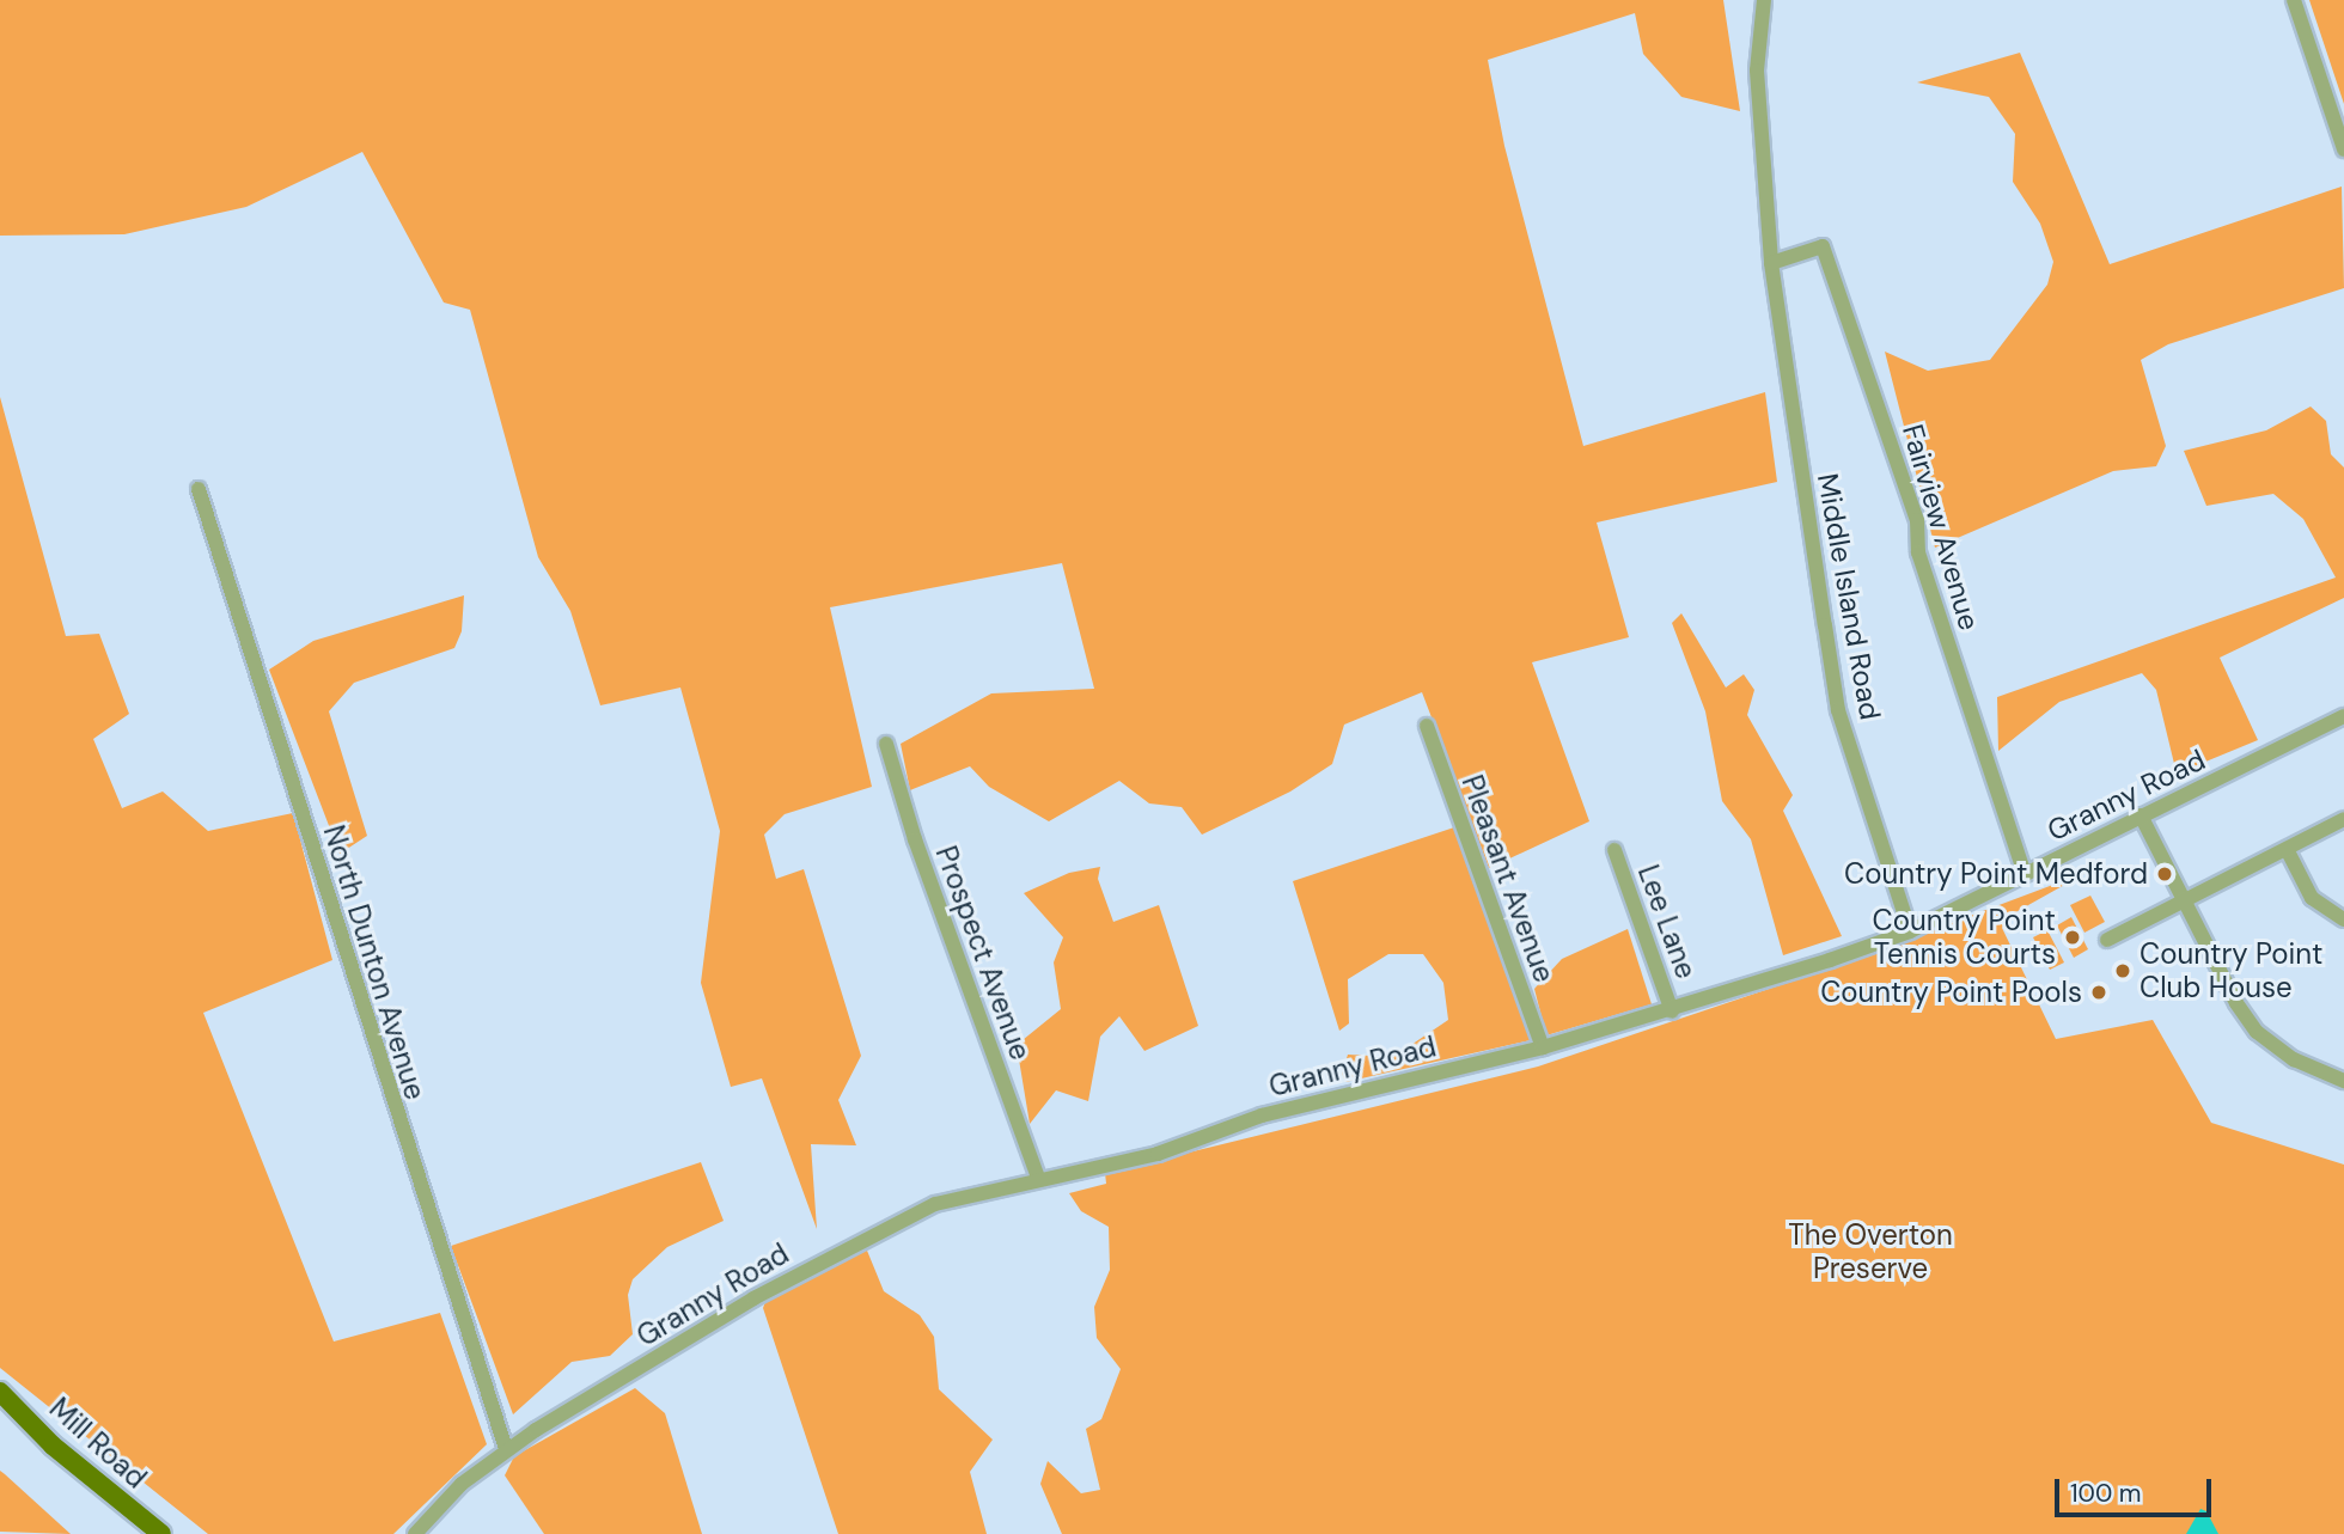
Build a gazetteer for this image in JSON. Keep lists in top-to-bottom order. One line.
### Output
{"streets":{"main road":["Mill Road"],"street":["Fairview Avenue","Middle Island Road","Granny Road","Pleasant Avenue","Lee Lane","Prospect Avenue","North Dunton Avenue"]},"crossings":[["Fairview Avenue","Middle Island Road"],["Fairview Avenue","Granny Road"],["Middle Island Road","Granny Road"],["Granny Road","Pleasant Avenue"],["Granny Road","Lee Lane"],["Granny Road","Prospect Avenue"],["Granny Road","North Dunton Avenue"]],"parks":["The Overton Preserve"],"places":["Country Point Medford","Country Point Tennis Courts","Country Point Club House","Country Point Pools"],"scale_bar":"100 m"}
